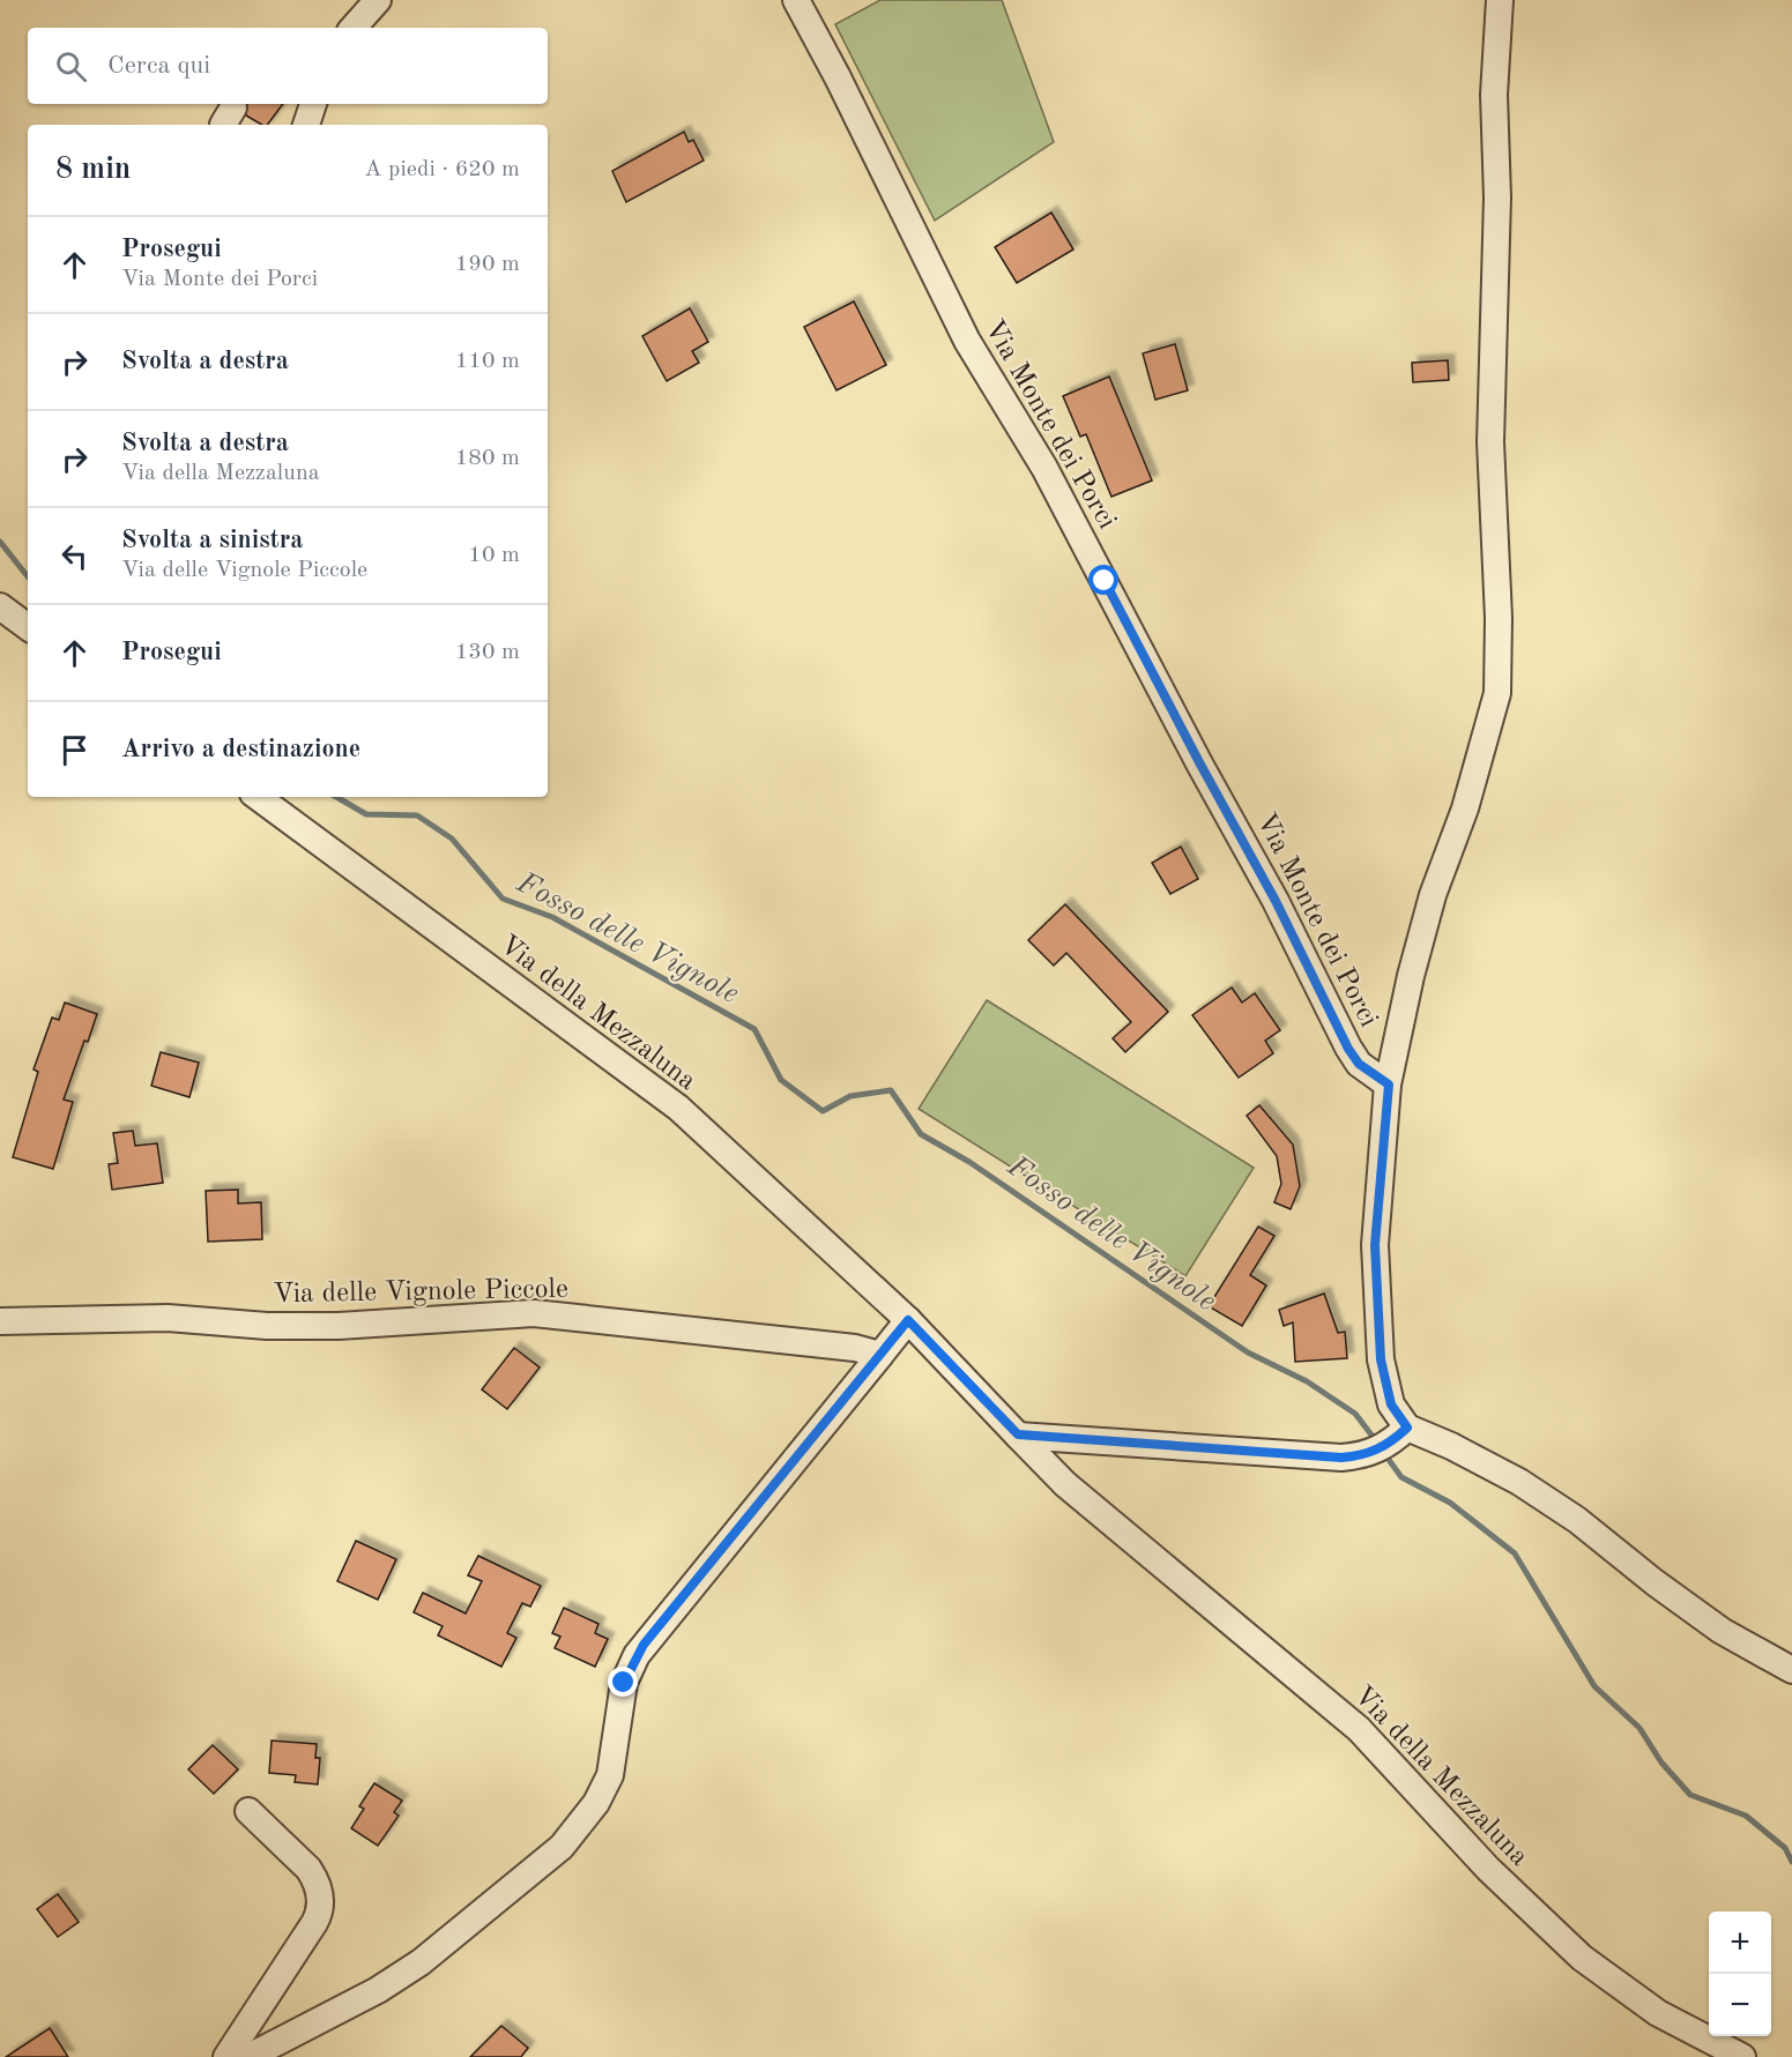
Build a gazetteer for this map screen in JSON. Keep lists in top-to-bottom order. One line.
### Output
{"streets":{"street":["Via Monte dei Porci","Via della Mezzaluna","Via delle Vignole Piccole"]},"water":["Fosso delle Vignole"],"page":{"search":"Cerca qui","heading":["8 min","A piedi · 620 m"],"list":[["Prosegui","Via Monte dei Porci","190 m"],["Svolta a destra","110 m"],["Svolta a destra","Via della Mezzaluna","180 m"],["Svolta a sinistra","Via delle Vignole Piccole","10 m"],["Prosegui","130 m"],"Arrivo a destinazione"],"map_buttons":["+","−"]}}
